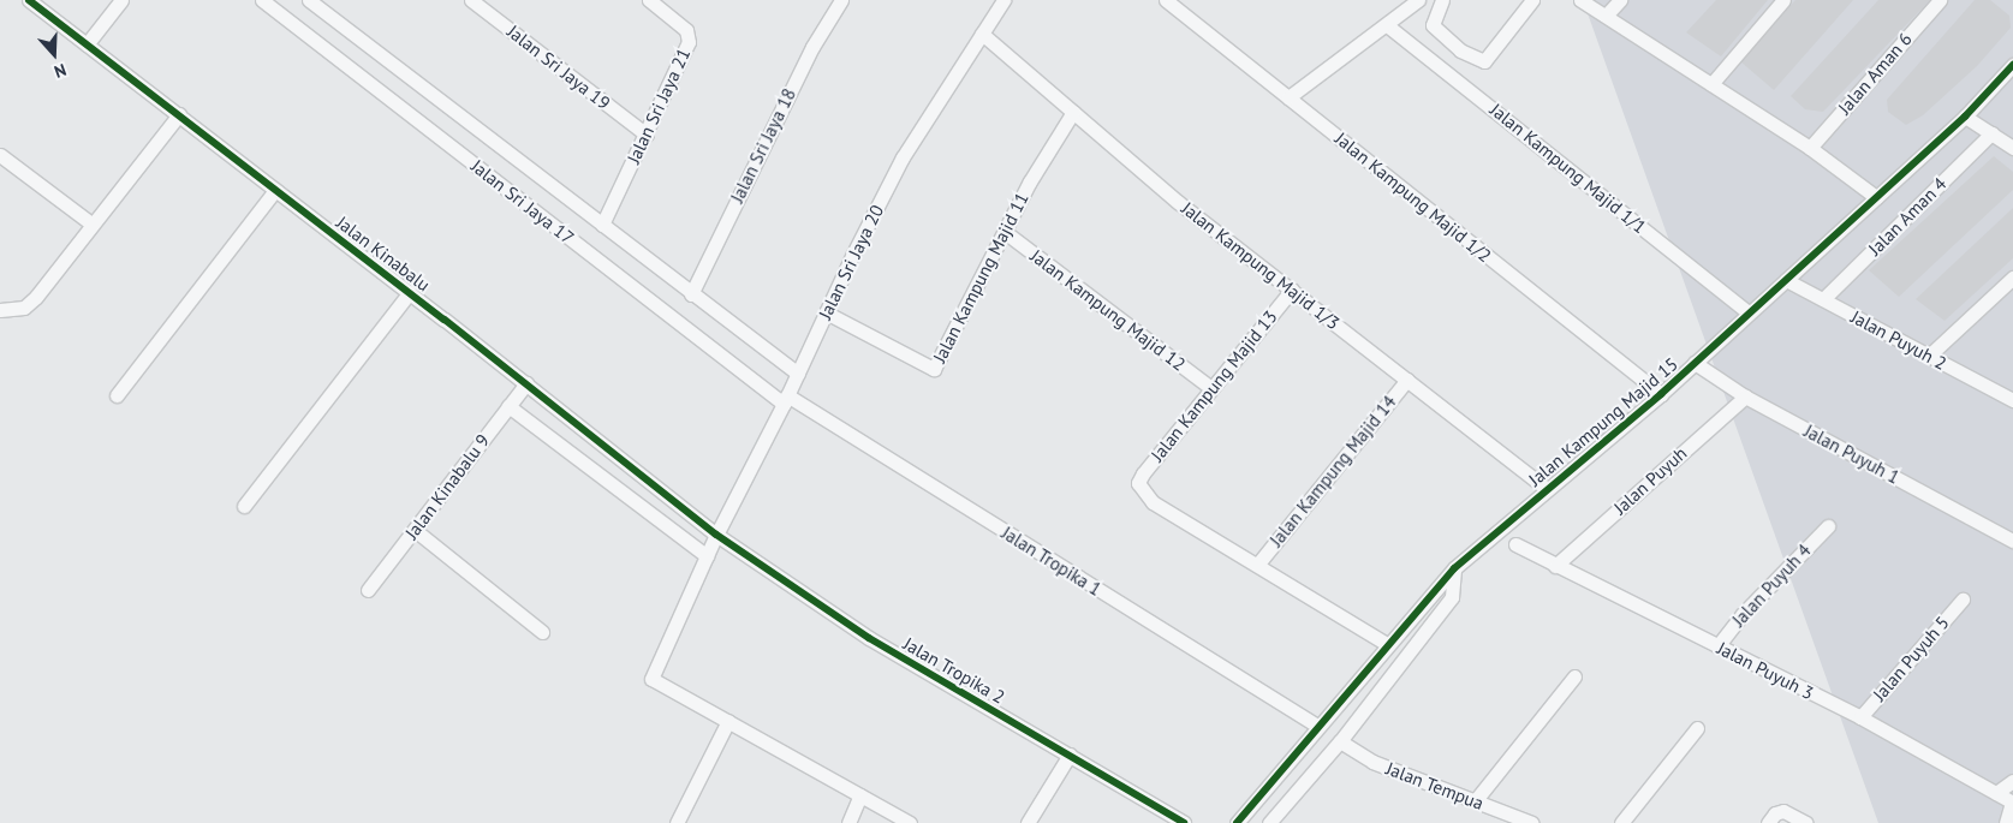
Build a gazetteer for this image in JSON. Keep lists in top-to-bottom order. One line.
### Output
{"streets":{"street":["Jalan Sri Jaya 19","Jalan Aman 6","Jalan Sri Jaya 21","Jalan Sri Jaya 18","Jalan Kampung Majid 1/1","Jalan Kampung Majid 1/2","Jalan Sri Jaya 17","Jalan Aman 4","Jalan Kinabalu","Jalan Sri Jaya 20","Jalan Kampung Majid 1/3","Jalan Kampung Majid 11","Jalan Kampung Majid 12","Jalan Puyuh 2","Jalan Kampung Majid 13","Jalan Kampung Majid 15","Jalan Puyuh 1","Jalan Kampung Majid 14","Jalan Puyuh","Jalan Kinabalu 9","Jalan Tropika 1","Jalan Puyuh 4","Jalan Puyuh 5","Jalan Tropika 2","Jalan Puyuh 3","Jalan Tempua"]},"crossings":[["Jalan Sri Jaya 19","Jalan Sri Jaya 21"],["Jalan Sri Jaya 21","Jalan Sri Jaya 17"],["Jalan Sri Jaya 18","Jalan Sri Jaya 17"],["Jalan Kampung Majid 1/1","Jalan Kampung Majid 15"],["Jalan Kampung Majid 1/2","Jalan Kampung Majid 15"],["Jalan Sri Jaya 17","Jalan Sri Jaya 20"],["Jalan Sri Jaya 17","Jalan Tropika 1"],["Jalan Aman 4","Jalan Puyuh 2"],["Jalan Kinabalu","Jalan Sri Jaya 20"],["Jalan Kinabalu","Jalan Kinabalu 9"],["Jalan Kinabalu","Jalan Tropika 2"],["Jalan Sri Jaya 20","Jalan Kampung Majid 1/3"],["Jalan Sri Jaya 20","Jalan Kampung Majid 11"],["Jalan Sri Jaya 20","Jalan Tropika 1"],["Jalan Sri Jaya 20","Jalan Tropika 2"],["Jalan Kampung Majid 1/3","Jalan Kampung Majid 11"],["Jalan Kampung Majid 1/3","Jalan Kampung Majid 13"],["Jalan Kampung Majid 1/3","Jalan Kampung Majid 15"],["Jalan Kampung Majid 1/3","Jalan Kampung Majid 14"],["Jalan Kampung Majid 11","Jalan Kampung Majid 12"],["Jalan Kampung Majid 12","Jalan Kampung Majid 13"],["Jalan Puyuh 2","Jalan Kampung Majid 15"],["Jalan Kampung Majid 13","Jalan Kampung Majid 14"],["Jalan Kampung Majid 15","Jalan Puyuh 1"],["Jalan Kampung Majid 15","Jalan Tropika 1"],["Jalan Puyuh 1","Jalan Puyuh"],["Jalan Puyuh","Jalan Puyuh 3"],["Jalan Puyuh 4","Jalan Puyuh 3"],["Jalan Puyuh 5","Jalan Puyuh 3"]],"north":"bottom"}
